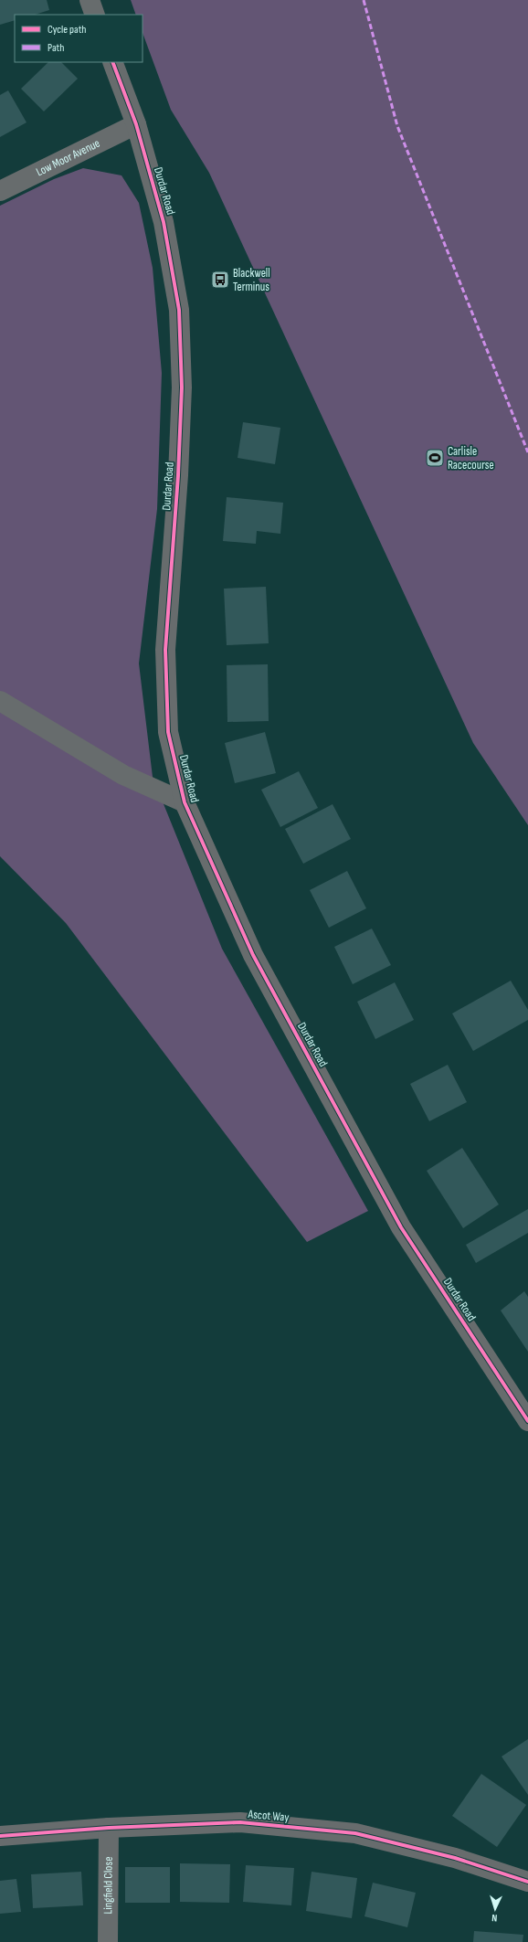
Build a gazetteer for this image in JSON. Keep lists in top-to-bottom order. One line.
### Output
{"streets":{"street":["Low Moor Avenue","Durdar Road","Ascot Way","Lingfield Close"]},"crossings":[["Low Moor Avenue","Durdar Road"],["Ascot Way","Lingfield Close"]],"places":{"bus stop":["Blackwell Terminus"],"sports":["Carlisle Racecourse"]},"legend":["Cycle path","Path"],"north":"bottom"}
